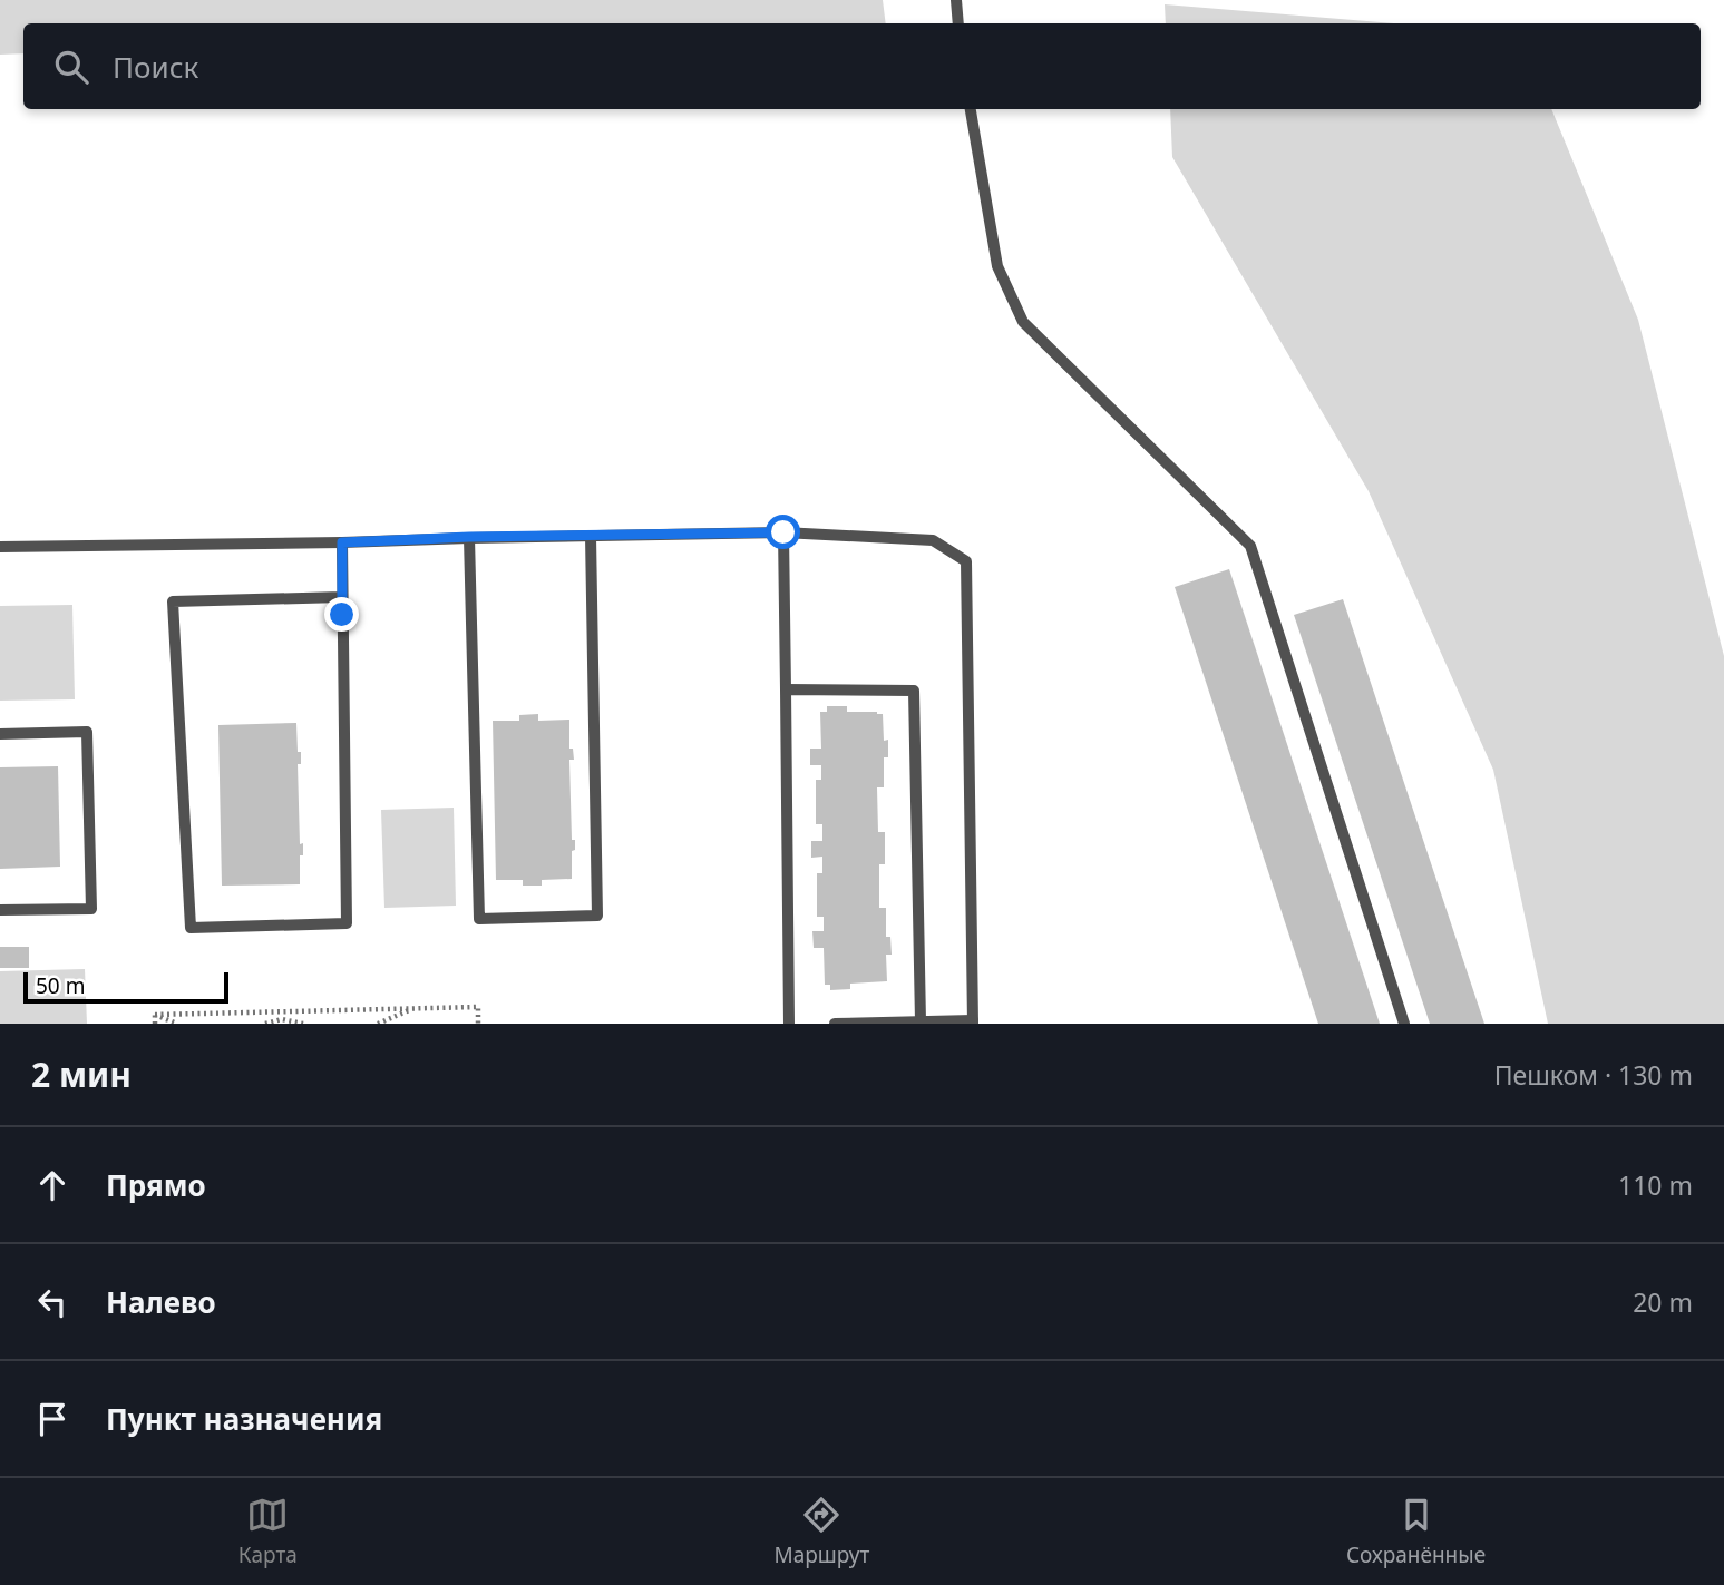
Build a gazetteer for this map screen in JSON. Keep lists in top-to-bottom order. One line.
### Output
{"scale_bar":"50 m","page":{"search":"Поиск","scale":"50 m","heading":["2 мин","Пешком · 130 m"],"list":[["Прямо","110 m"],["Налево","20 m"],"Пункт назначения"],"nav":["Карта","Маршрут","Сохранённые"]}}
